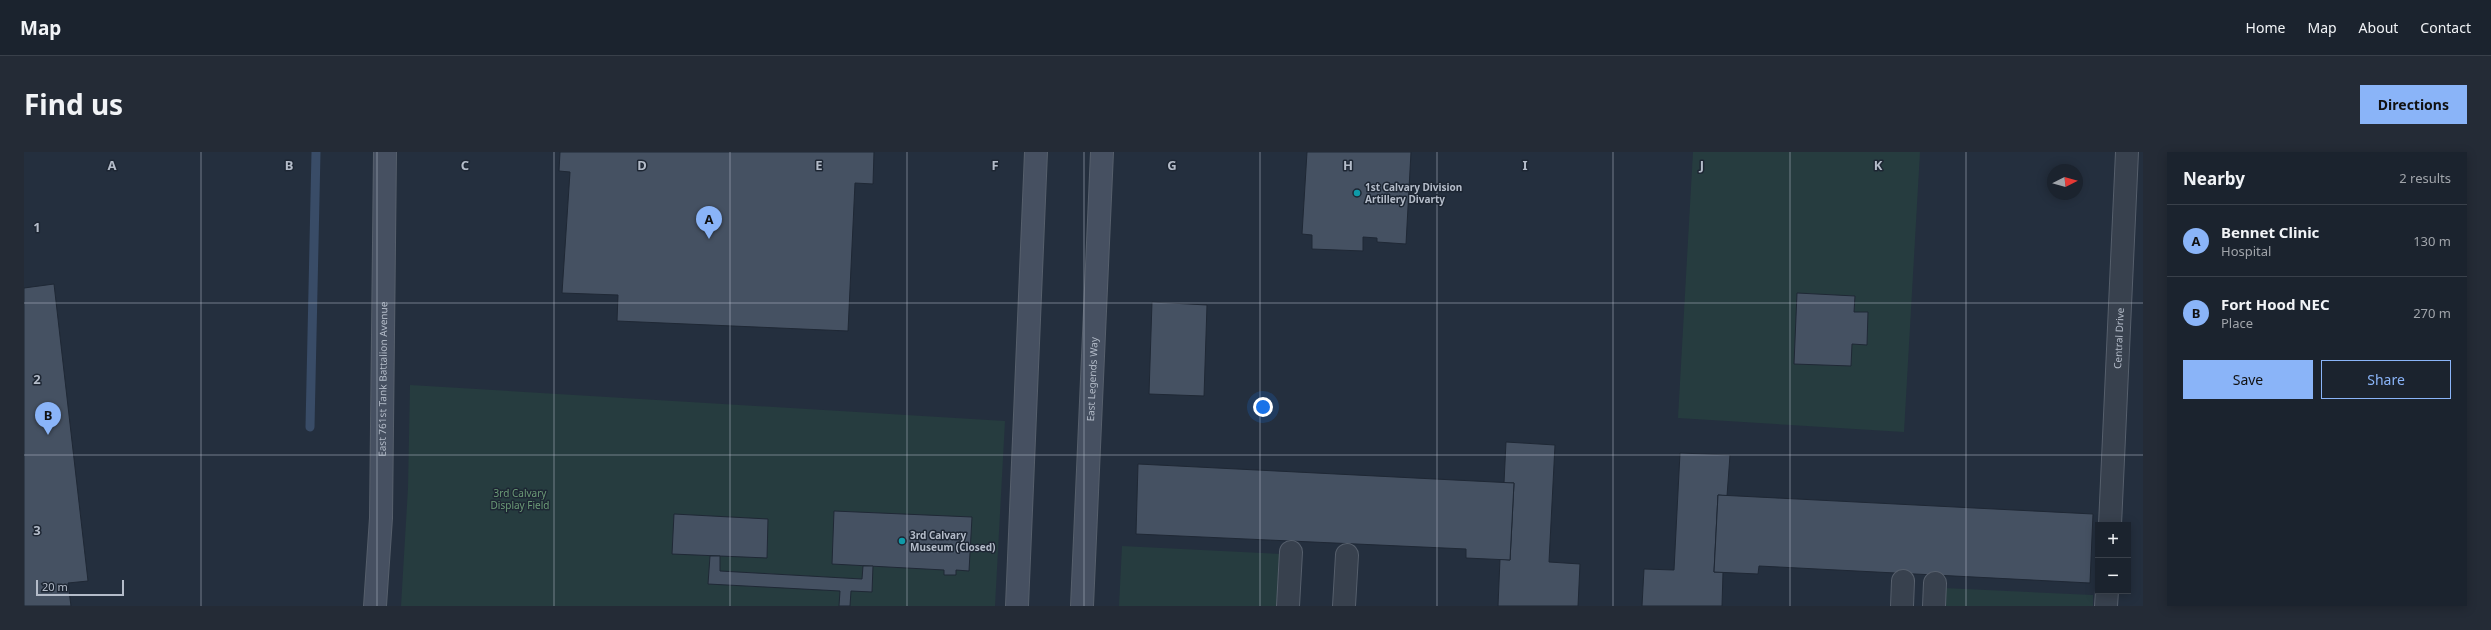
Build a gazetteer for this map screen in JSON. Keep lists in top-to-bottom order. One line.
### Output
{"streets":{"street":["Central Drive","East 761st Tank Battalion Avenue","East Legends Way"]},"parks":["3rd Calvary Display Field"],"places":["1st Calvary Division Artillery Divarty","3rd Calvary Museum (Closed)"],"scale_bar":"20 m","north":"right","page":{"header":"Map","nav":["Home","Map","About","Contact"],"title":"Find us","buttons":["Directions",["Save","Share"]],"heading":["Nearby","2 results"],"list":[{"mark":"A","name":"Bennet Clinic","note":"Hospital","value":"130 m"},{"mark":"B","name":"Fort Hood NEC","note":"Place","value":"270 m"}],"pins":["A","B"],"map_buttons":["+","−"],"scale":"20 m"},"grid":{"columns":["A","B","C","D","E","F","G","H","I","J","K"],"rows":["1","2","3"]}}
